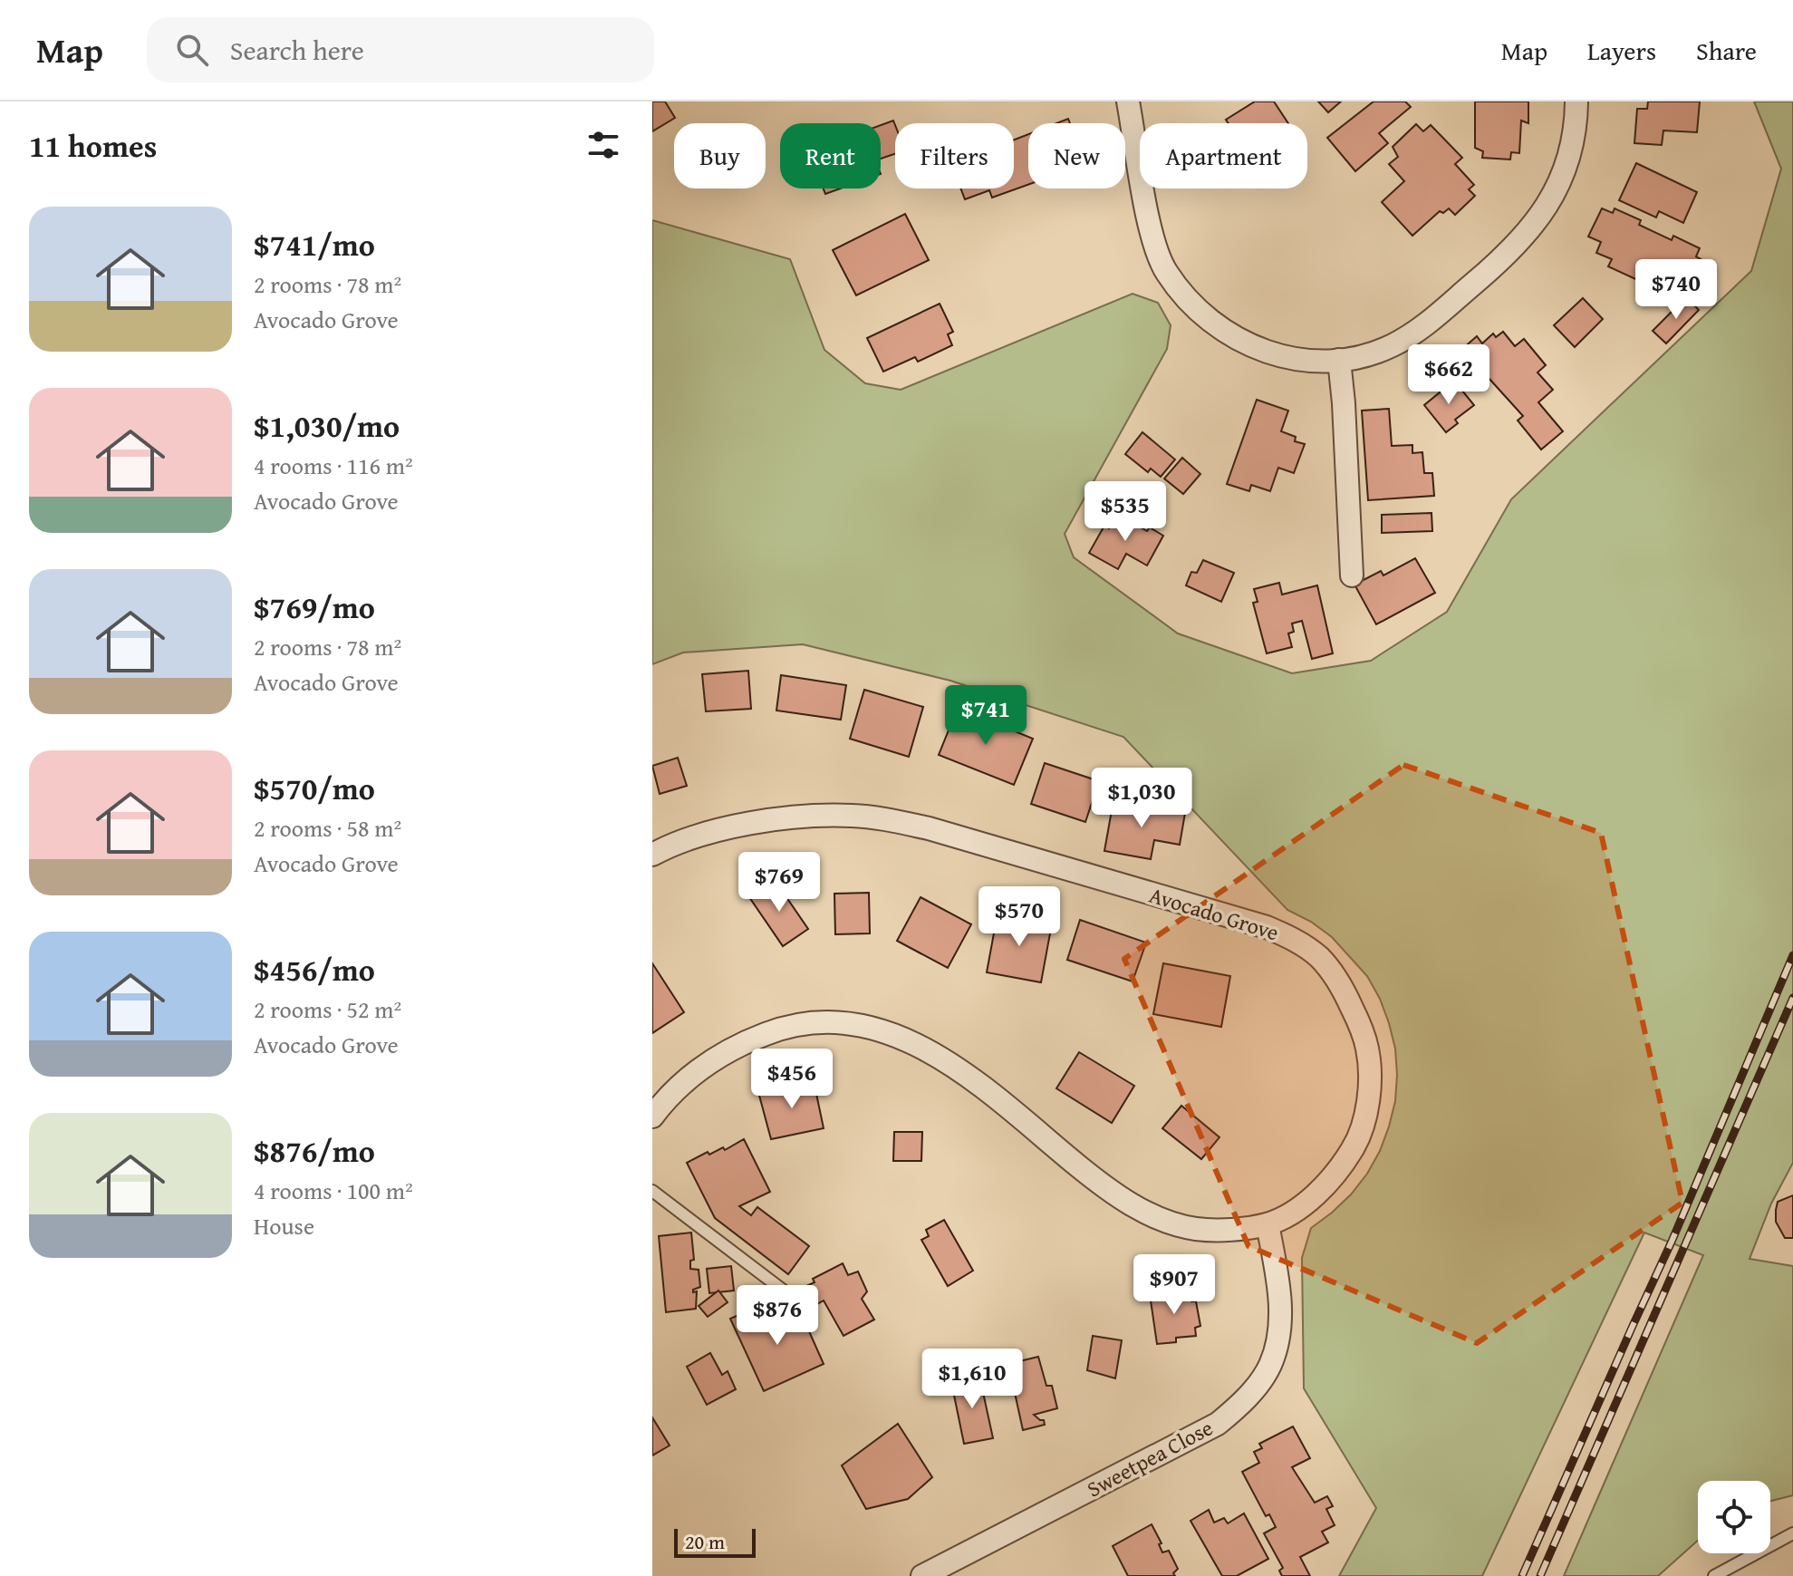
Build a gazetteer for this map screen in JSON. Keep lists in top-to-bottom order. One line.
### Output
{"streets":{"street":["Avocado Grove","Sweetpea Close"]},"crossings":[["Avocado Grove","Sweetpea Close"]],"scale_bar":"20 m","page":{"header":"Map","search":"Search here","nav":["Map","Layers","Share"],"heading":"11 homes","chip":["Buy","Rent","Filters","New","Apartment"],"list":[{"name":"$741/mo","note":"2 rooms · 78 m² · Avocado Grove"},{"name":"$1,030/mo","note":"4 rooms · 116 m² · Avocado Grove"},{"name":"$769/mo","note":"2 rooms · 78 m² · Avocado Grove"},{"name":"$570/mo","note":"2 rooms · 58 m² · Avocado Grove"},{"name":"$456/mo","note":"2 rooms · 52 m² · Avocado Grove"},{"name":"$876/mo","note":"4 rooms · 100 m² · House"}],"price":["$740","$662","$535","$741","$1,030","$769","$570","$456","$907","$876","$1,610"],"scale":"20 m"}}
